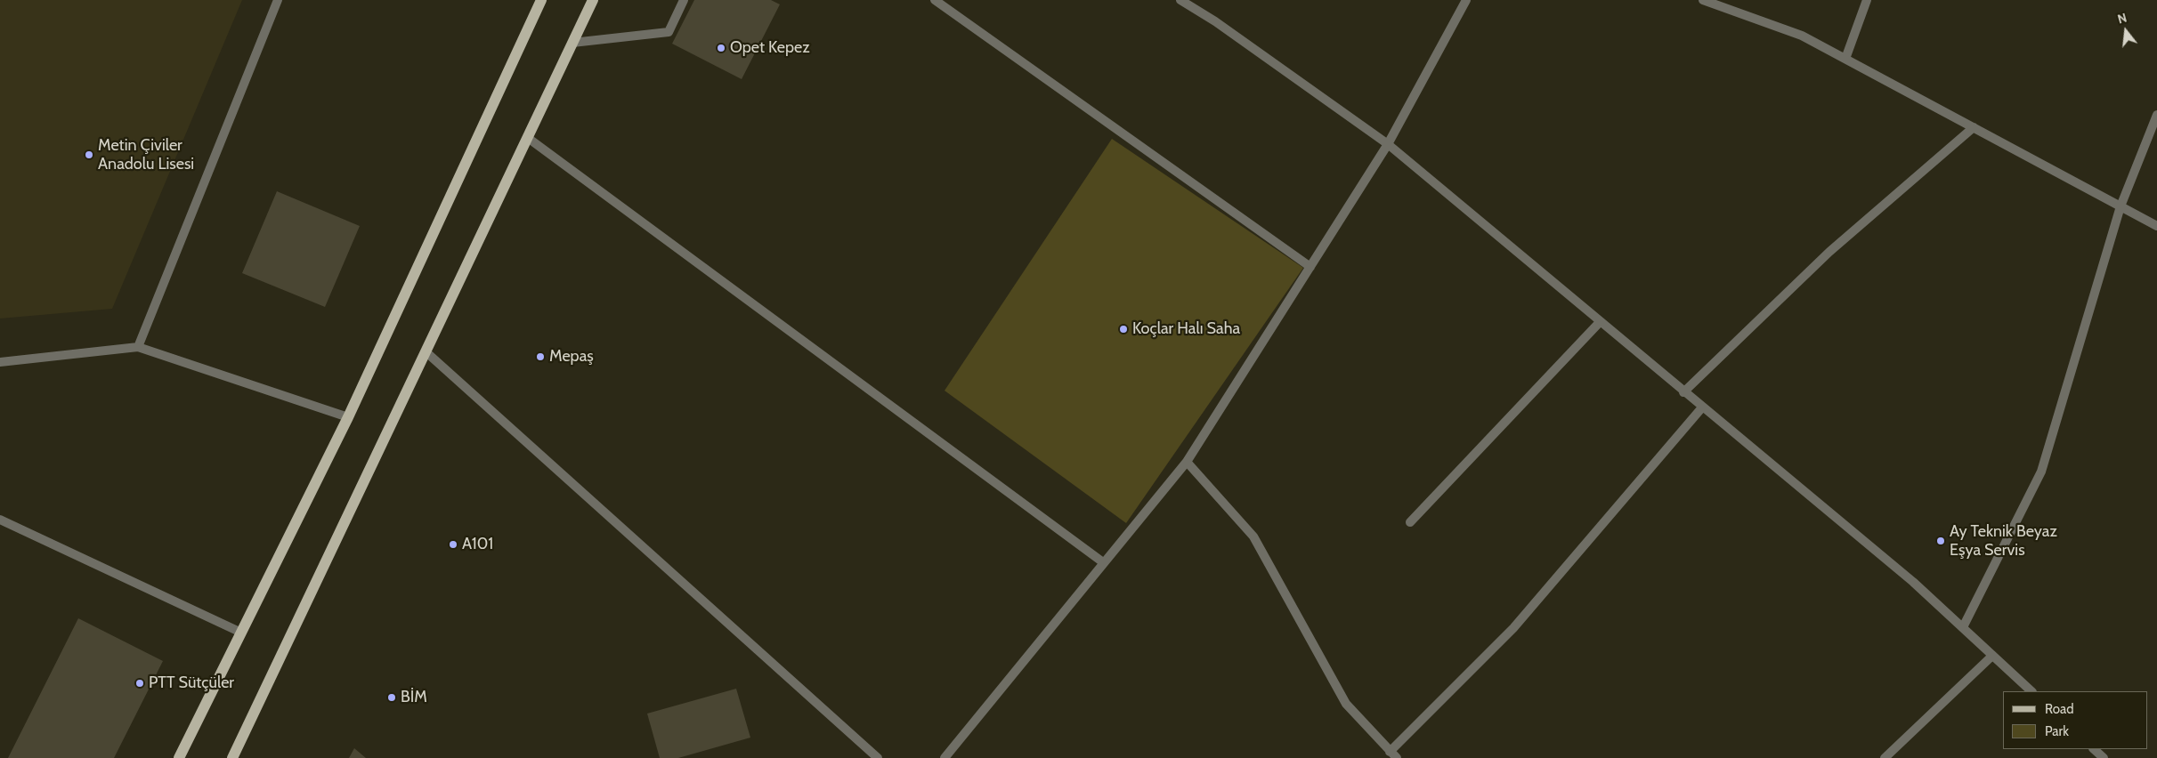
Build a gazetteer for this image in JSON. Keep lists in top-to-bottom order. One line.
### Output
{"places":["Opet Kepez","Metin Çiviler Anadolu Lisesi","Koçlar Halı Saha","Mepaş","Ay Teknik Beyaz Eşya Servis","A101","PTT Sütçüler","BİM"],"legend":["Road","Park"],"north":"top"}
